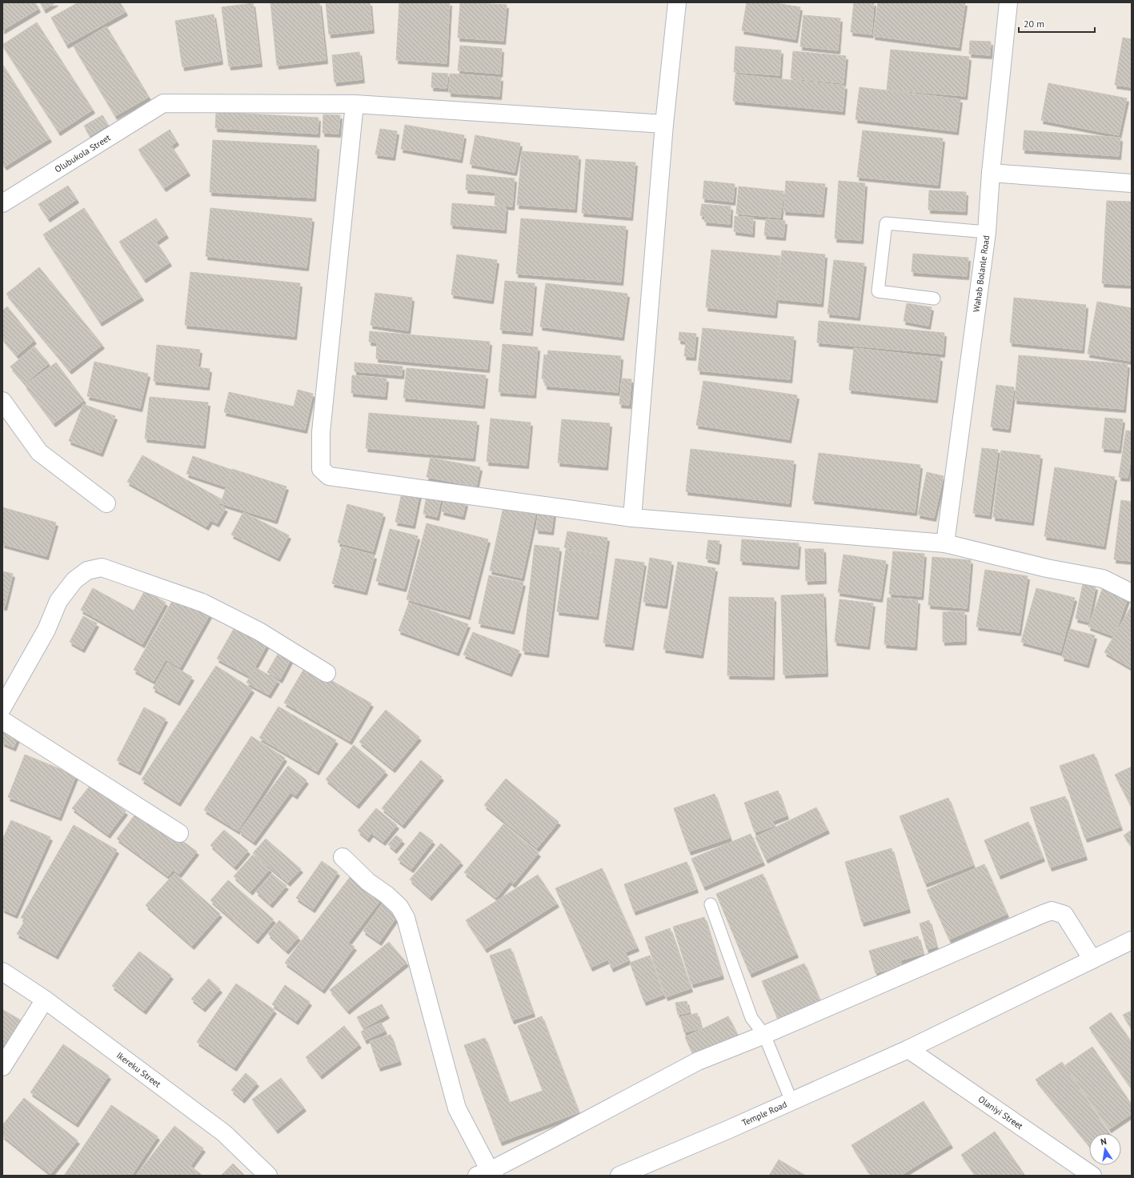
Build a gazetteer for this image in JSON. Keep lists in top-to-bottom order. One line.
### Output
{"streets":{"street":["Olubukola Street","Wahab Bolanle Road","Ikereku Street","Olaniyi Street","Temple Road"]},"crossings":[["Olaniyi Street","Temple Road"]],"scale_bar":"20 m","north":"top"}
